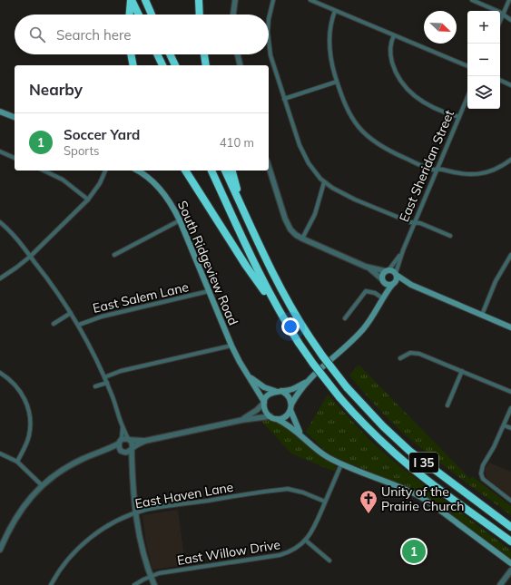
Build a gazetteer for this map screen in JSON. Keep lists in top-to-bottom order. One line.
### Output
{"streets":{"highway":["I 35"],"main road":["South Ridgeview Road"],"street":["East Sheridan Street","East Salem Lane","East Haven Lane","East Willow Drive"]},"crossings":[["South Ridgeview Road","East Salem Lane"],["East Haven Lane","East Willow Drive"]],"places":{"church":["Unity of the Prairie Church"]},"north":"bottom right","page":{"map_buttons":["+","−"],"search":"Search here","heading":"Nearby","list":[{"mark":"1","name":"Soccer Yard","note":"Sports","value":"410 m"}],"pins":"1"}}
